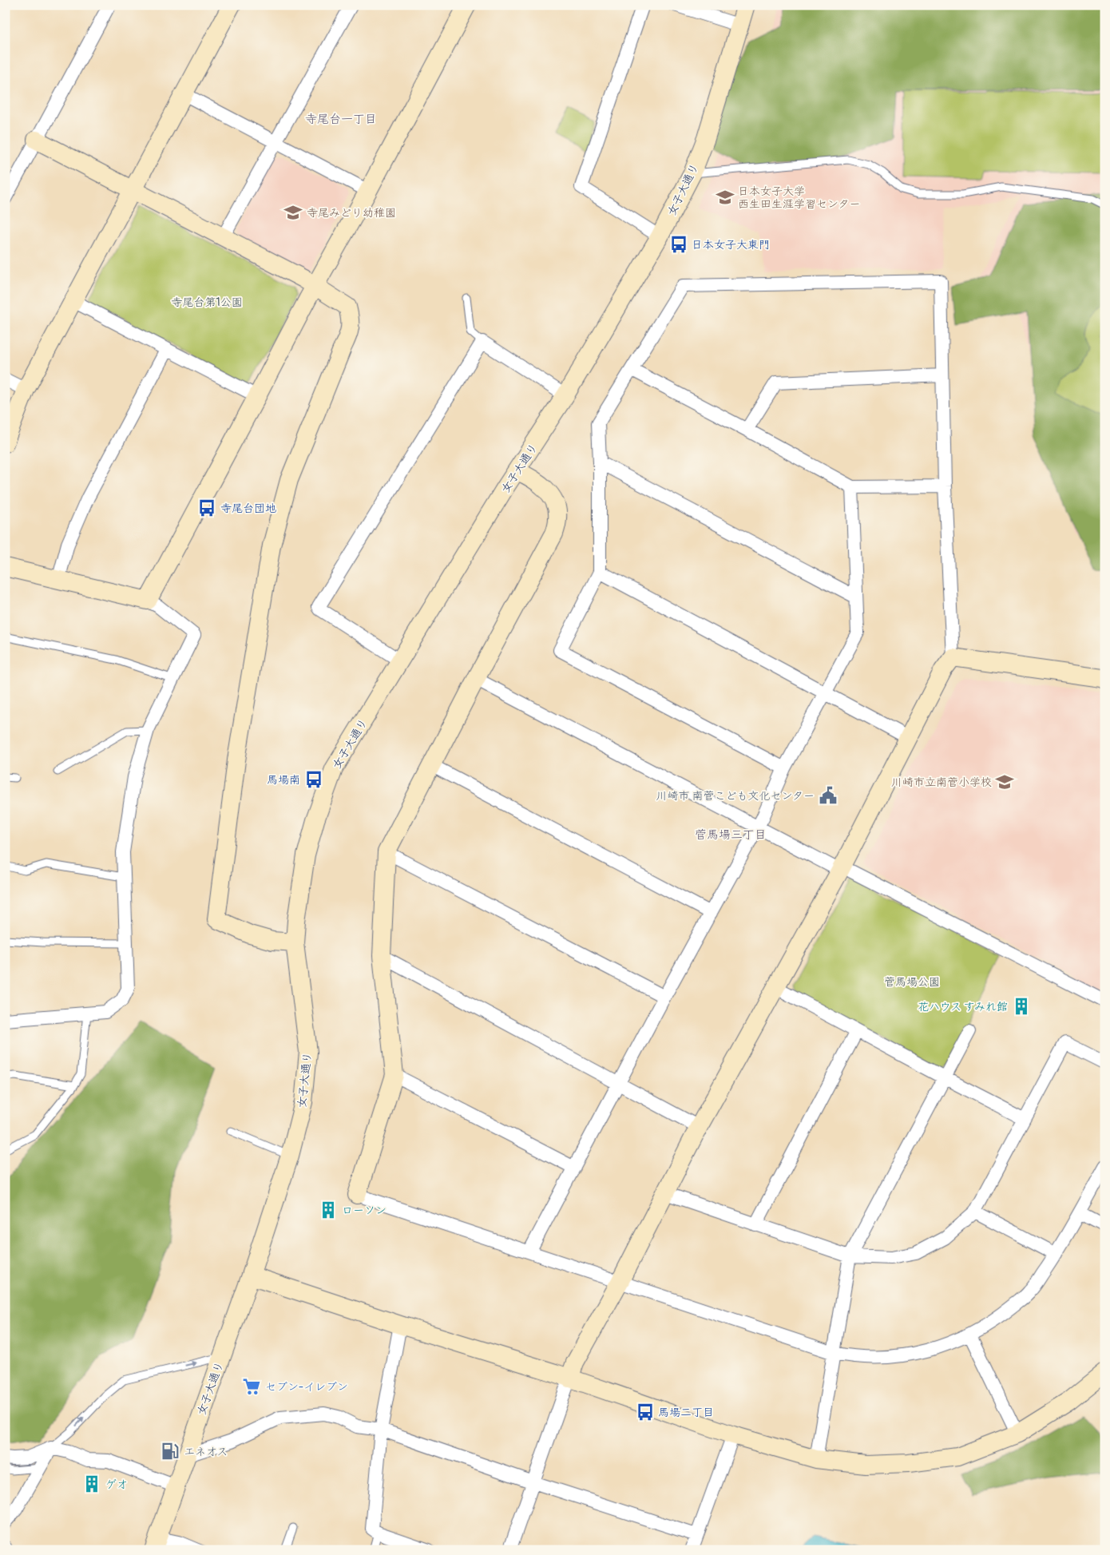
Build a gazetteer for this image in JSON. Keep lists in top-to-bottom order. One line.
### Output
{"streets":{"street":["女子大通り"]},"districts":["寺尾台一丁目","菅馬場三丁目"],"parks":["寺尾台第1公園","菅馬場公園"],"places":{"school or university":["日本女子大学 西生田生涯学習センター","寺尾みどり幼稚園","川崎市立南菅小学校"],"bus stop":["日本女子大東門","寺尾台団地","馬場南","馬場二丁目"],"public building":["川崎市 南菅こども文化センター"],"building":["花ハウス すみれ館","ローソン","ゲオ"],"supermarket":["セブン-イレブン"],"fuel station":["エネオス"]}}
